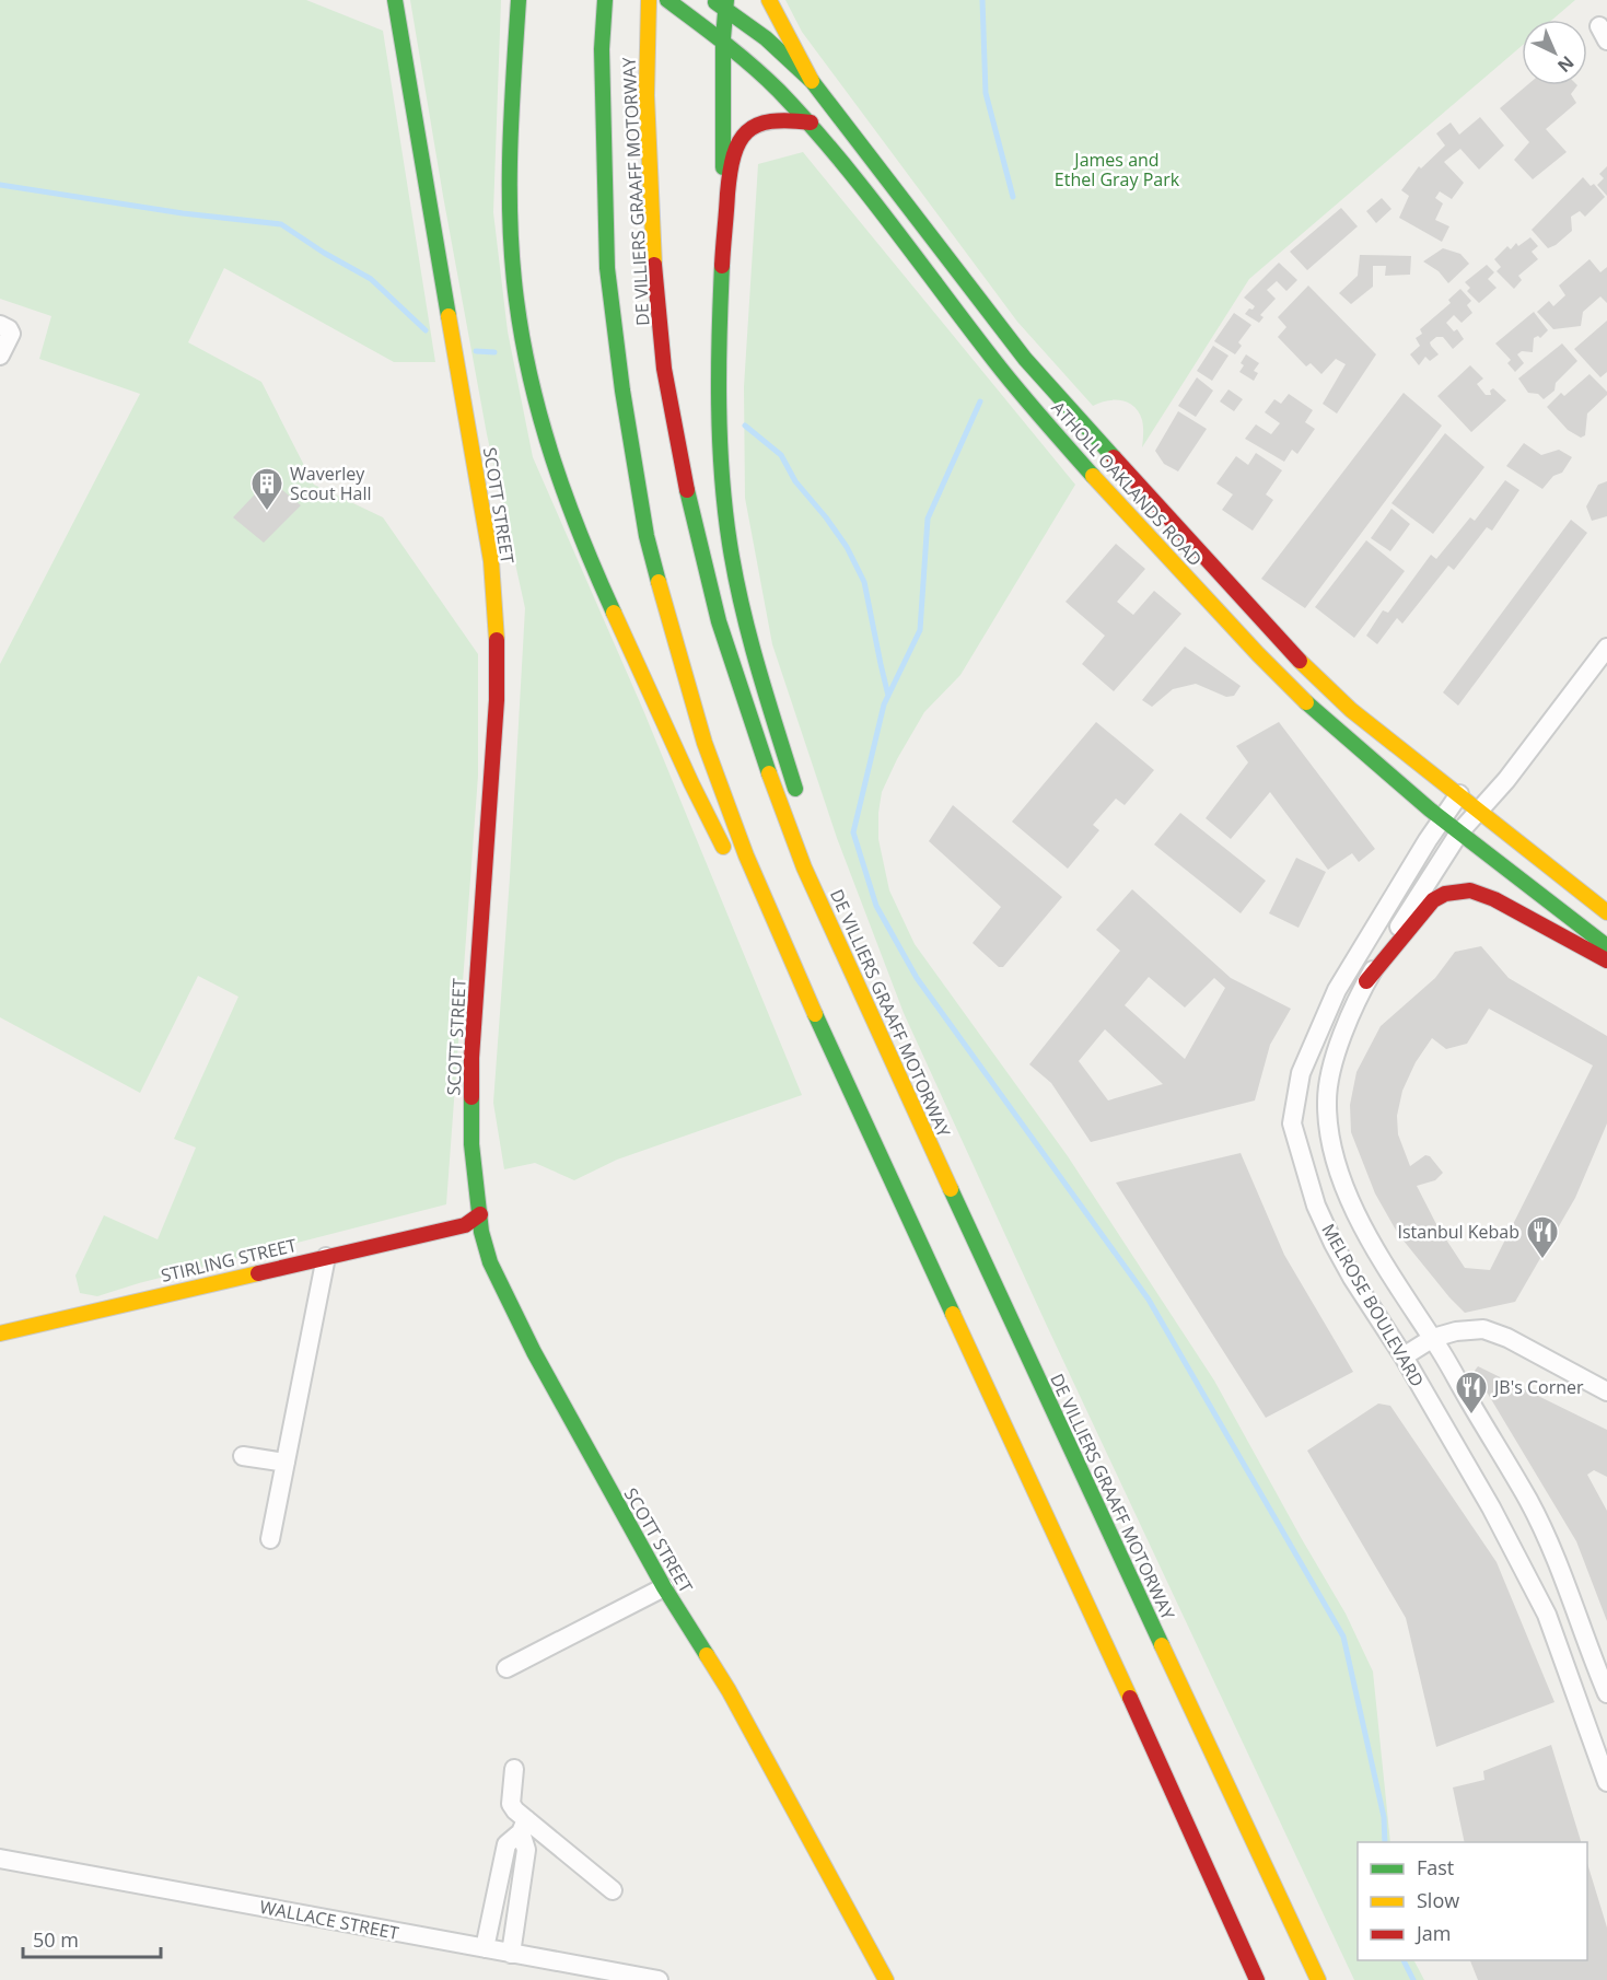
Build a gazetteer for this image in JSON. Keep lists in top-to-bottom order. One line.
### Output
{"streets":{"main road":["DE VILLIERS GRAAFF MOTORWAY","ATHOLL OAKLANDS ROAD","SCOTT STREET","STIRLING STREET"],"street":["MELROSE BOULEVARD","WALLACE STREET"]},"crossings":[["ATHOLL OAKLANDS ROAD","MELROSE BOULEVARD"],["SCOTT STREET","STIRLING STREET"]],"parks":["James and Ethel Gray Park"],"places":{"building":["Waverley Scout Hall"],"restaurant":["Istanbul Kebab","JB's Corner"]},"legend":["Fast","Slow","Jam"],"scale_bar":"50 m","north":"bottom right"}
